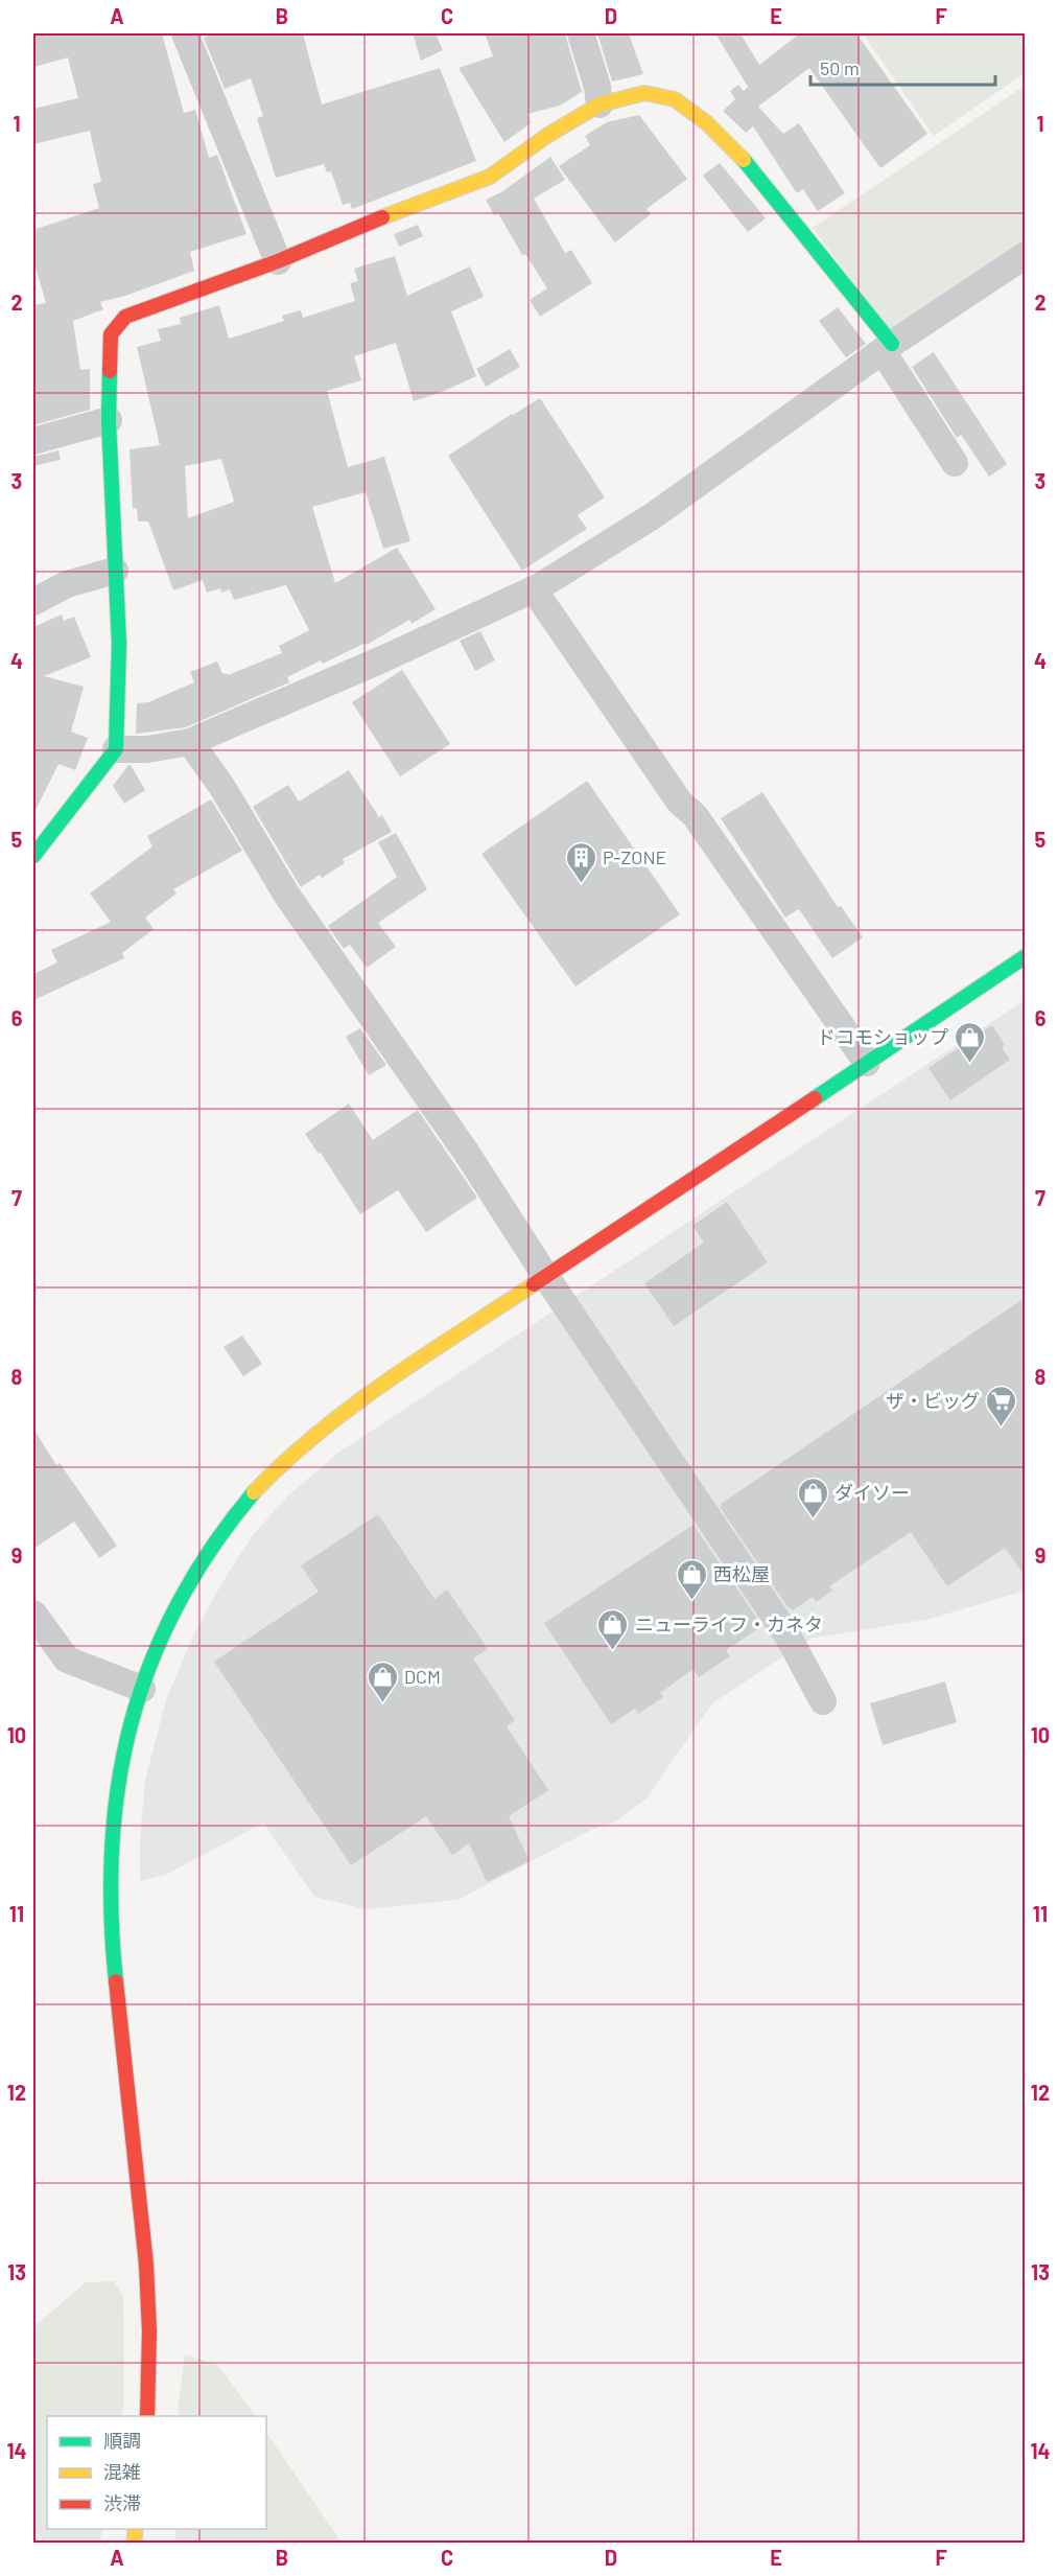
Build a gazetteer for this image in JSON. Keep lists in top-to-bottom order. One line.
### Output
{"places":{"building":["P-ZONE"],"shop":["ドコモショップ","ダイソー","西松屋","ニューライフ・カネタ","DCM"],"supermarket":["ザ・ビッグ"]},"legend":["順調","混雑","渋滞"],"scale_bar":"50 m","grid":{"columns":["A","B","C","D","E","F"],"rows":["1","2","3","4","5","6","7","8","9","10","11","12","13","14"]}}
